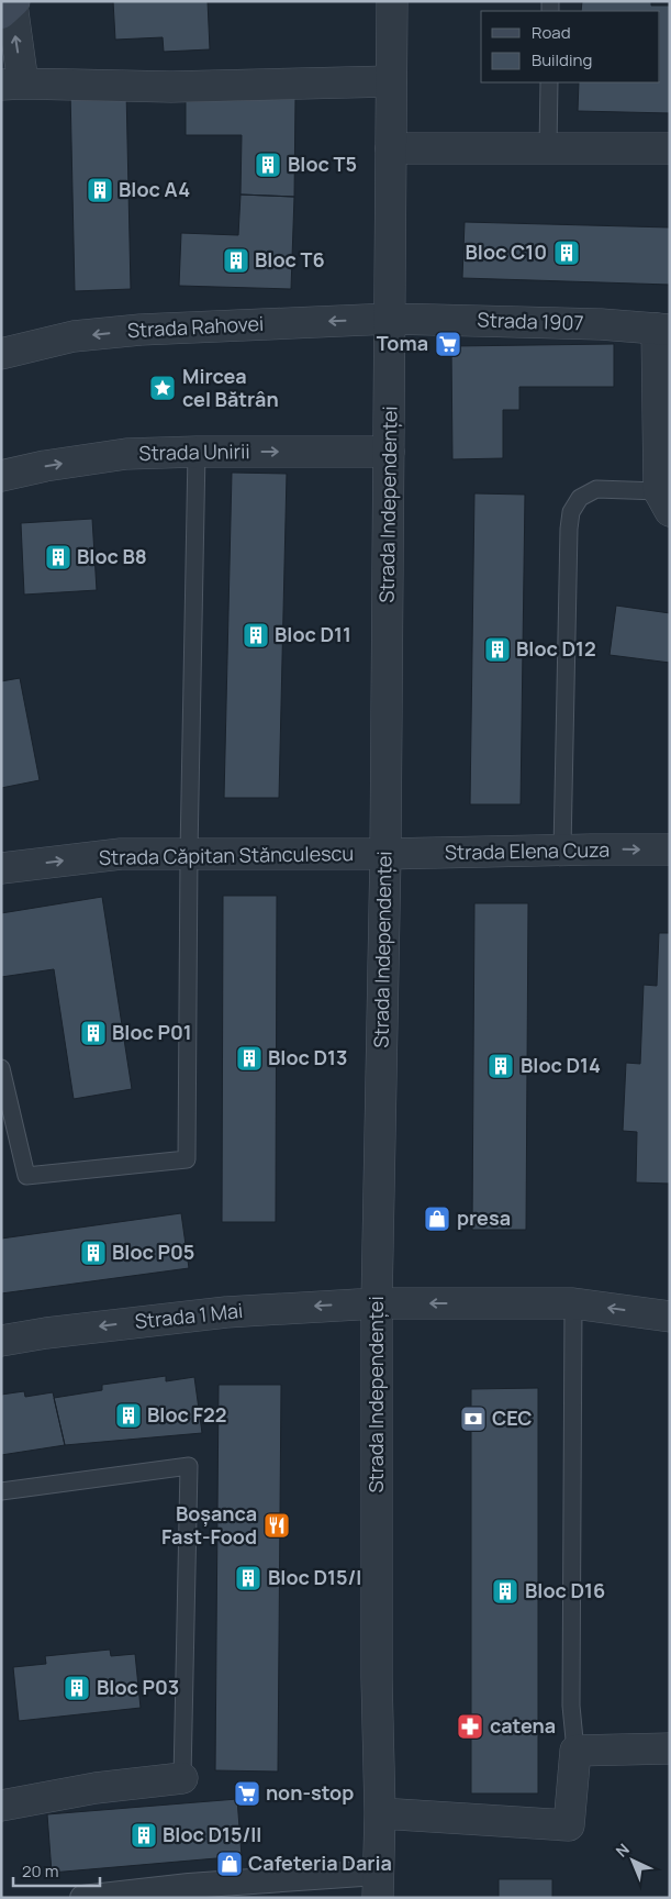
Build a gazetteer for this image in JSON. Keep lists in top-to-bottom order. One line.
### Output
{"streets":{"street":["Strada 1907","Strada Rahovei","Strada Unirii","Strada Independenței","Strada Elena Cuza","Strada Căpitan Stănculescu","Strada 1 Mai"]},"crossings":[["Strada 1907","Strada Rahovei"],["Strada 1907","Strada Independenței"],["Strada Rahovei","Strada Independenței"],["Strada Unirii","Strada Independenței"],["Strada Independenței","Strada Elena Cuza"],["Strada Independenței","Strada Căpitan Stănculescu"],["Strada Independenței","Strada 1 Mai"],["Strada Elena Cuza","Strada Căpitan Stănculescu"]],"one_way":["Strada Unirii","Strada Elena Cuza","Strada Căpitan Stănculescu","Strada 1 Mai"],"places":{"building":["Bloc T5","Bloc A4","Bloc C10","Bloc T6","Bloc B8","Bloc D11","Bloc D12","Bloc P01","Bloc D13","Bloc D14","Bloc P05","Bloc F22","Bloc D15/I","Bloc D16","Bloc P03","Bloc D15/II"],"supermarket":["Toma","non-stop"],"place":["Mircea cel Bătrân"],"shop":["presa","Cafeteria Daria"],"bank":["CEC"],"restaurant":["Boșanca Fast-Food"],"pharmacy":["catena"]},"legend":["Road","Building"],"scale_bar":"20 m","north":"top left"}
